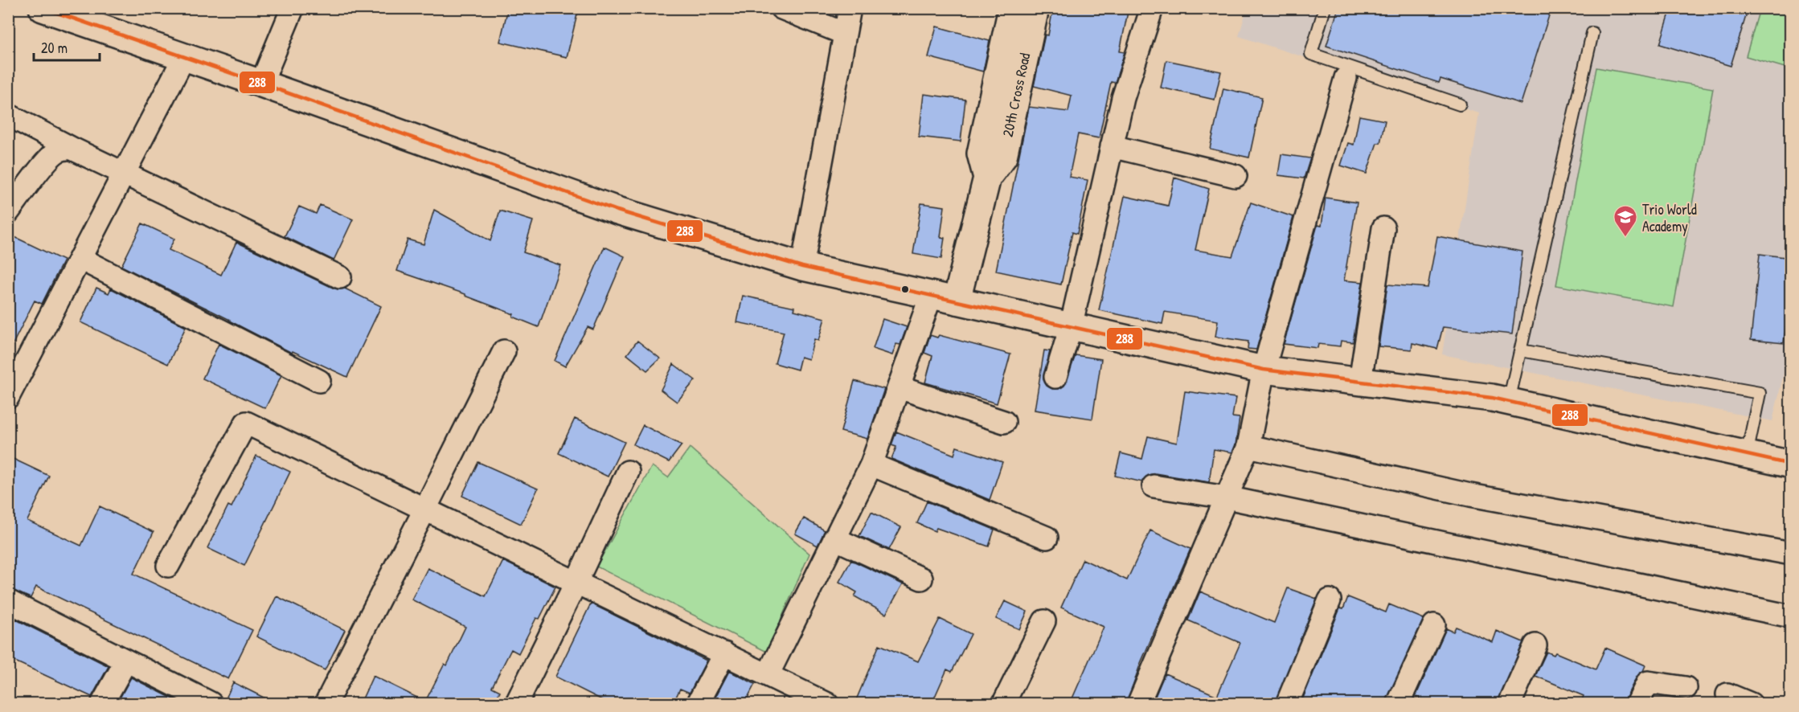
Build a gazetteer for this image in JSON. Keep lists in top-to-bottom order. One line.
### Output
{"streets":{"main road":["20th Cross Road"]},"places":{"school or university":["Trio World Academy"]},"lines":["transit line 288"],"scale_bar":"20 m"}
